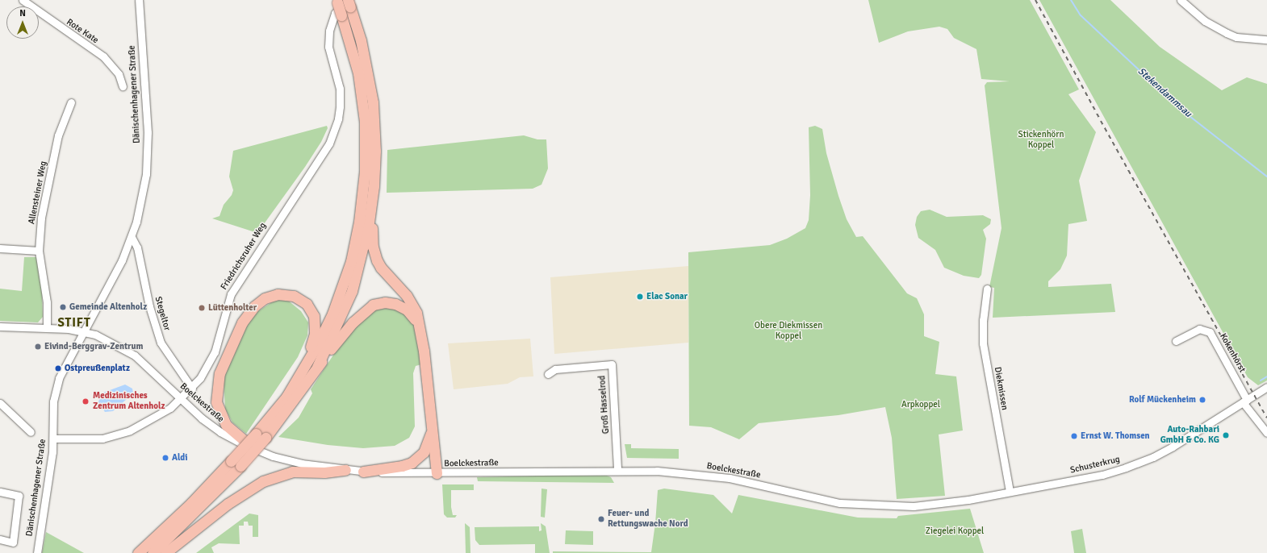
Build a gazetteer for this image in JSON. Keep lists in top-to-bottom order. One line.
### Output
{"streets":{"street":["Rote Kate","Dänischenhagener Straße","Allensteiner Weg","Friedrichsruher Weg","Stegeltor","Kokenhörst","Diekmissen","Boelckestraße","Groß Hasselrod","Schusterkrug"]},"crossings":[["Dänischenhagener Straße","Friedrichsruher Weg"],["Dänischenhagener Straße","Stegeltor"],["Dänischenhagener Straße","Boelckestraße"],["Friedrichsruher Weg","Stegeltor"],["Friedrichsruher Weg","Boelckestraße"],["Kokenhörst","Schusterkrug"],["Diekmissen","Schusterkrug"],["Boelckestraße","Groß Hasselrod"],["Boelckestraße","Schusterkrug"]],"districts":["STIFT"],"water":["Stekendammsau"],"parks":["Stickenhörn Koppel","Obere Diekmissen Koppel","Arpkoppel","Ziegelei Koppel"],"places":["Elac Sonar","Gemeinde Altenholz","Lüttenholter","Eivind-Berggrav-Zentrum","Ostpreußenplatz","Rolf Mückenheim","Medizinisches Zentrum Altenholz","Auto-Rahbari GmbH & Co. KG","Ernst W. Thomsen","Aldi","Feuer- und Rettungswache Nord"],"north":"top"}
